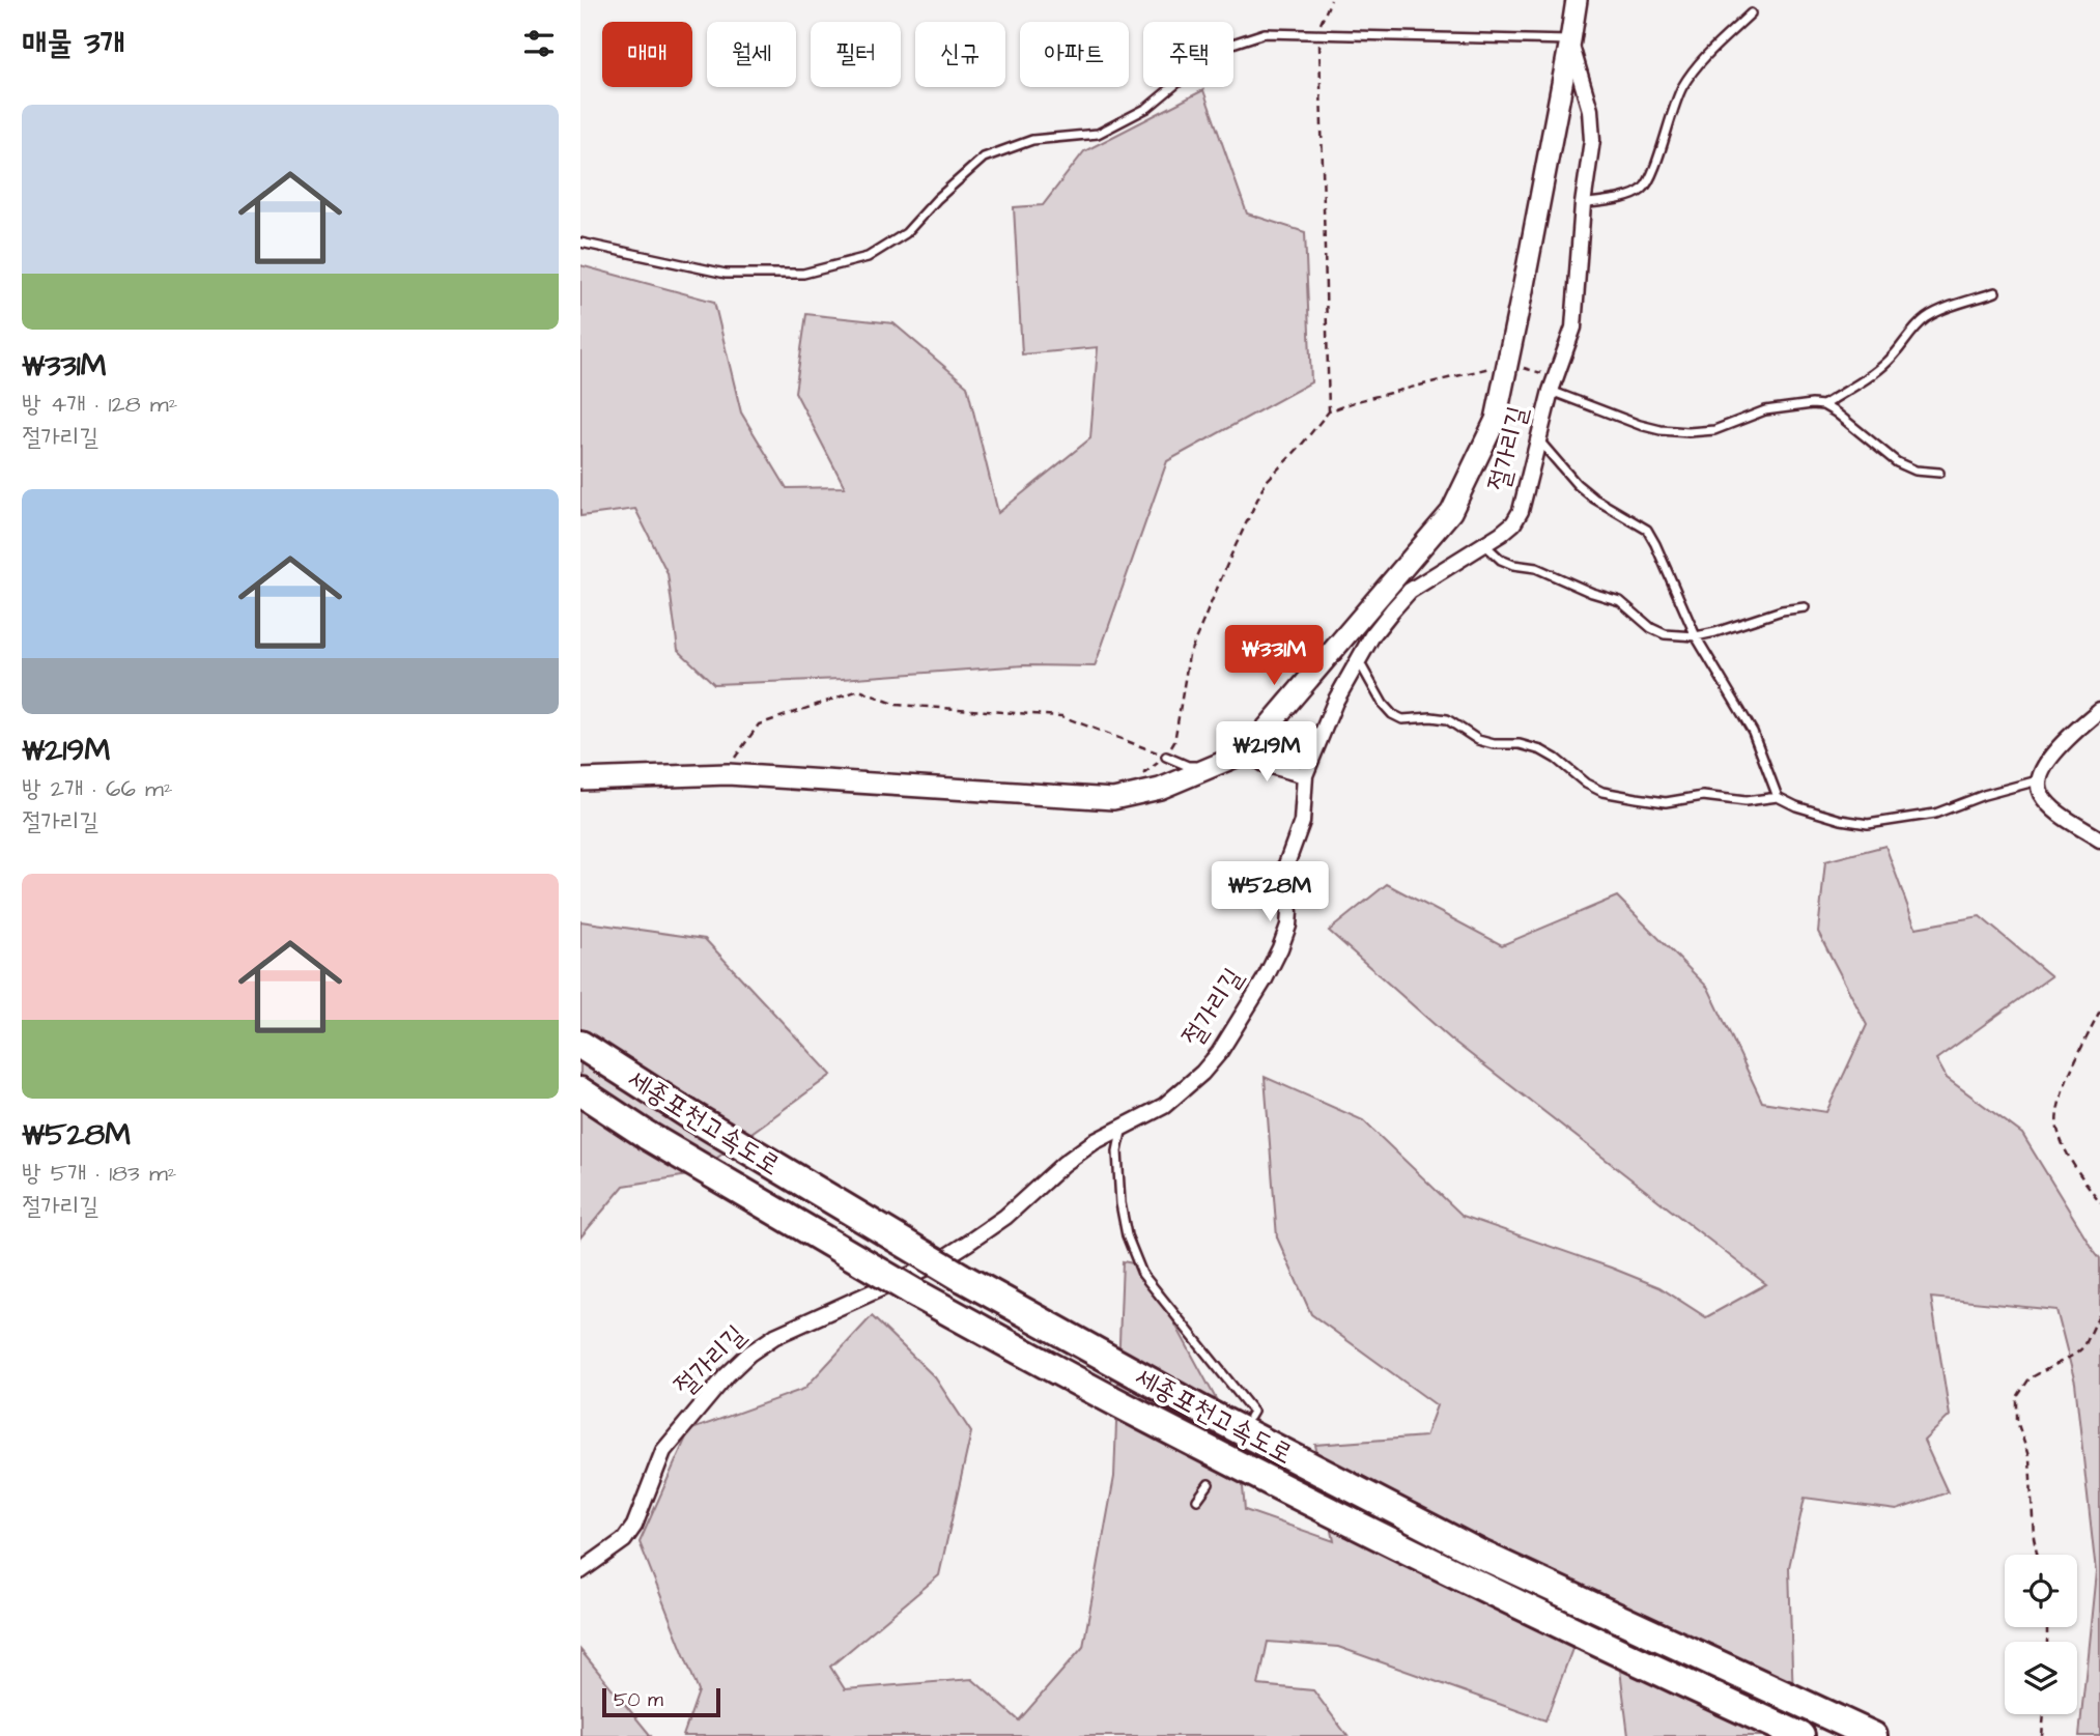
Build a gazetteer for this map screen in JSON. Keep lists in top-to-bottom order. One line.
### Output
{"streets":{"highway":["세종포천고속도로"],"street":["절가리길"]},"scale_bar":"50 m","page":{"heading":"매물 3개","chip":["매매","월세","필터","신규","아파트","주택"],"list":[{"name":"₩331M","note":"방 4개 · 128 m² · 절가리길"},{"name":"₩219M","note":"방 2개 · 66 m² · 절가리길"},{"name":"₩528M","note":"방 5개 · 183 m² · 절가리길"}],"price":["₩331M","₩219M","₩528M"],"scale":"50 m"}}
